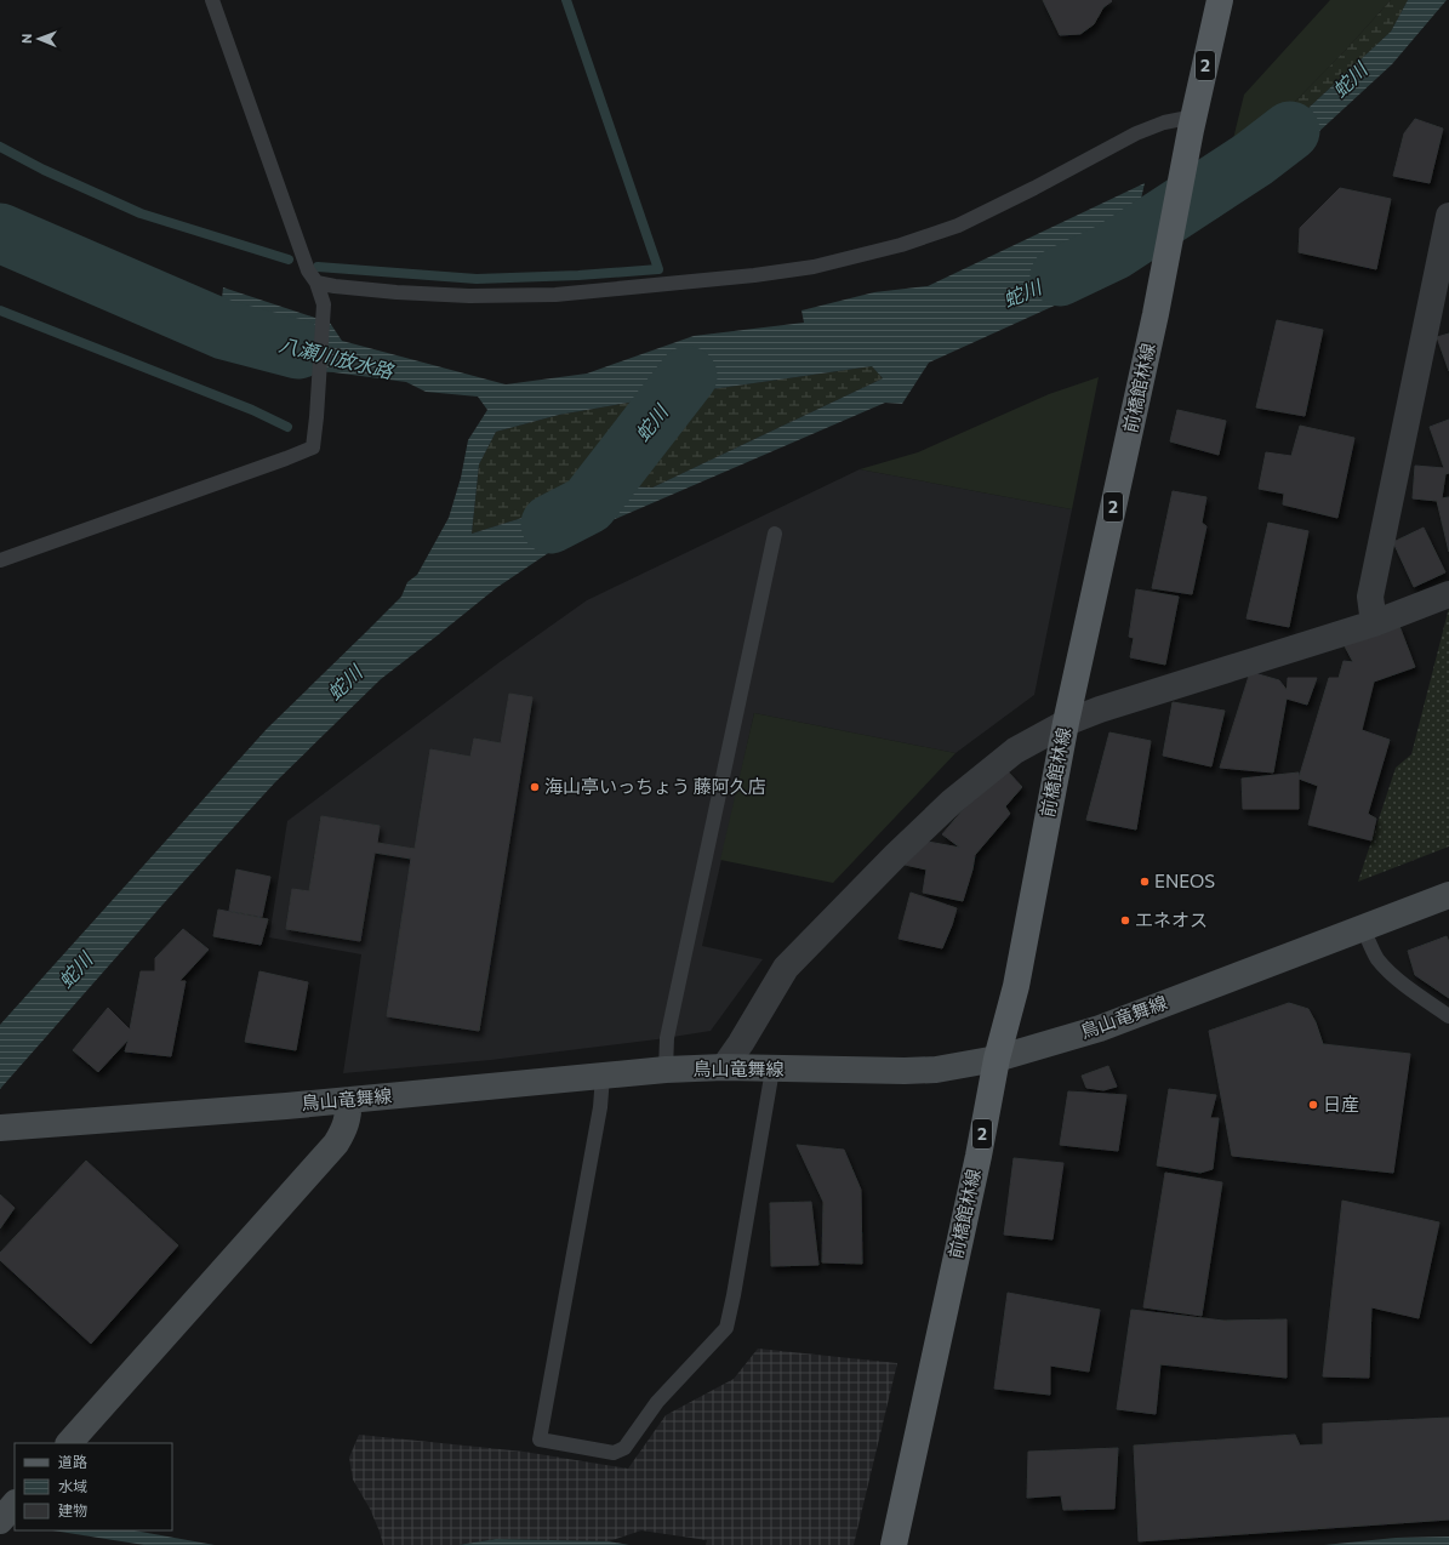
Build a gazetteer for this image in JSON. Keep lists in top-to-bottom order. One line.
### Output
{"streets":{"main road":["2","前橋館林線","鳥山竜舞線"]},"crossings":[["前橋館林線","鳥山竜舞線"]],"water":["蛇川","八瀬川放水路"],"places":["海山亭いっちょう 藤阿久店","ENEOS","エネオス","日産"],"legend":["道路","水域","建物"],"north":"left"}
